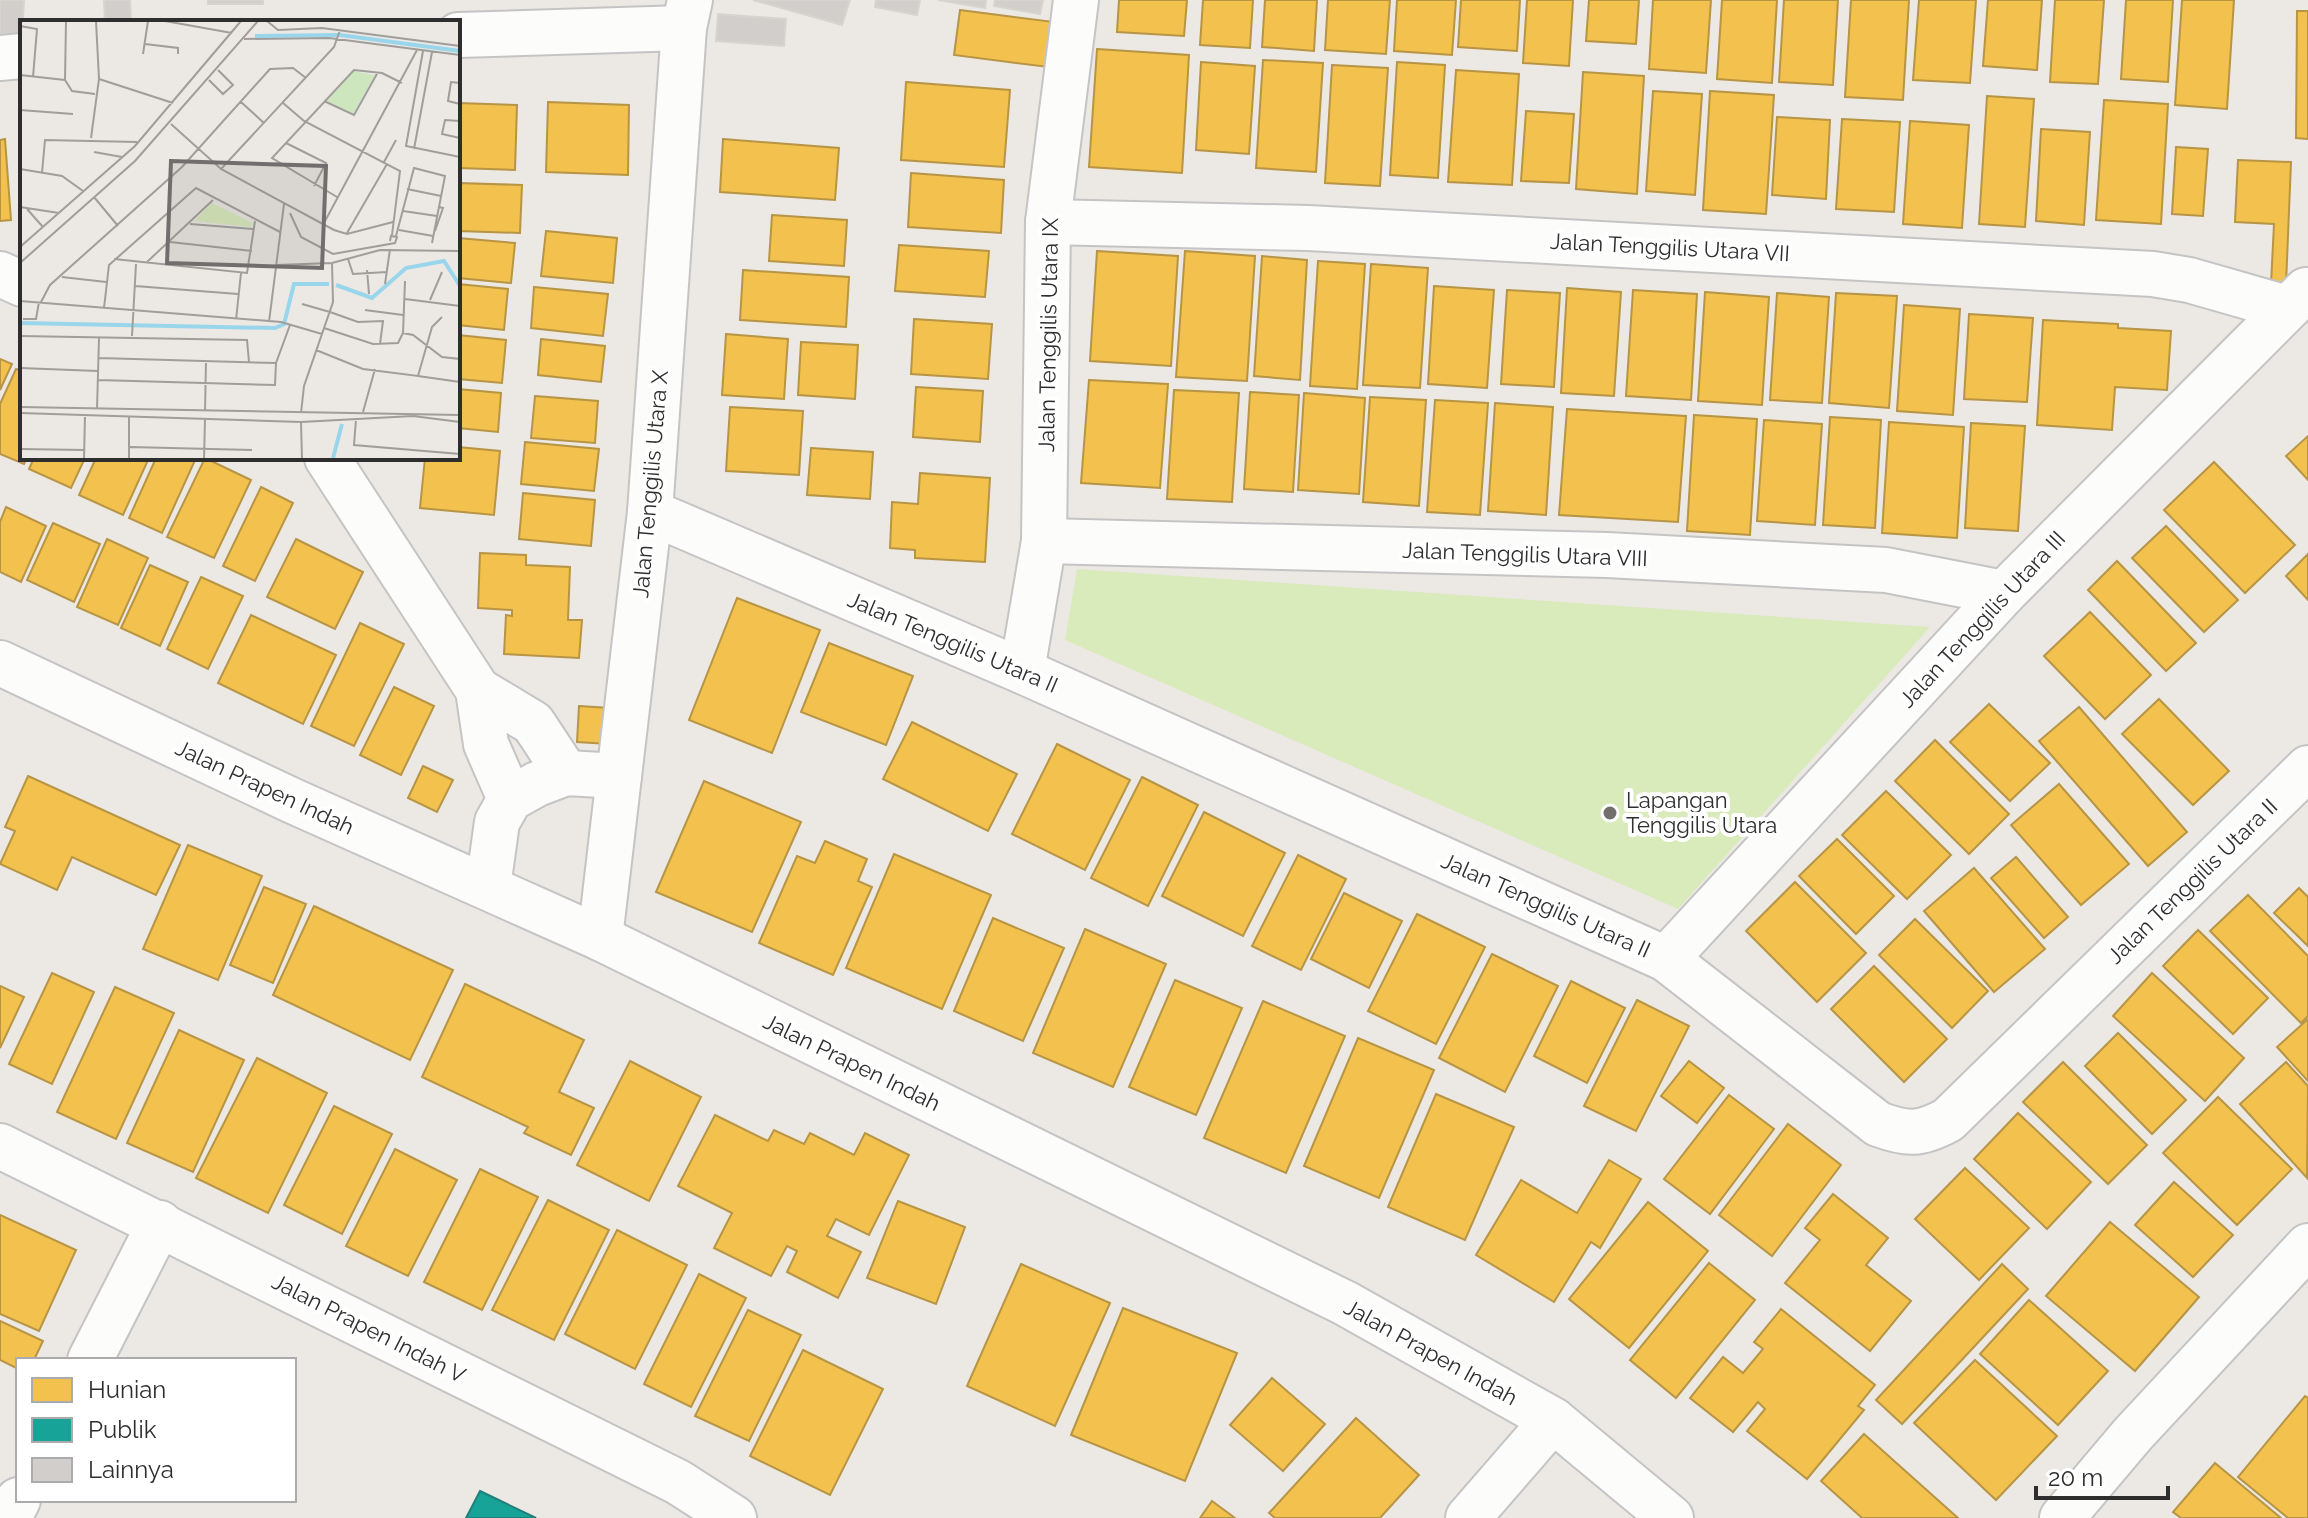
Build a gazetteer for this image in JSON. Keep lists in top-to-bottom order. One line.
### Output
{"streets":{"street":["Jalan Tenggilis Utara VII","Jalan Tenggilis Utara IX","Jalan Tenggilis Utara X","Jalan Tenggilis Utara VIII","Jalan Tenggilis Utara III","Jalan Tenggilis Utara II","Jalan Prapen Indah","Jalan Prapen Indah V"]},"crossings":[["Jalan Tenggilis Utara VII","Jalan Tenggilis Utara IX"],["Jalan Tenggilis Utara VII","Jalan Tenggilis Utara III"],["Jalan Tenggilis Utara IX","Jalan Tenggilis Utara VIII"],["Jalan Tenggilis Utara IX","Jalan Tenggilis Utara II"],["Jalan Tenggilis Utara X","Jalan Tenggilis Utara II"],["Jalan Tenggilis Utara X","Jalan Prapen Indah"],["Jalan Tenggilis Utara VIII","Jalan Tenggilis Utara III"],["Jalan Tenggilis Utara III","Jalan Tenggilis Utara II"]],"places":["Lapangan Tenggilis Utara"],"legend":["Hunian","Publik","Lainnya"],"scale_bar":"20 m"}
